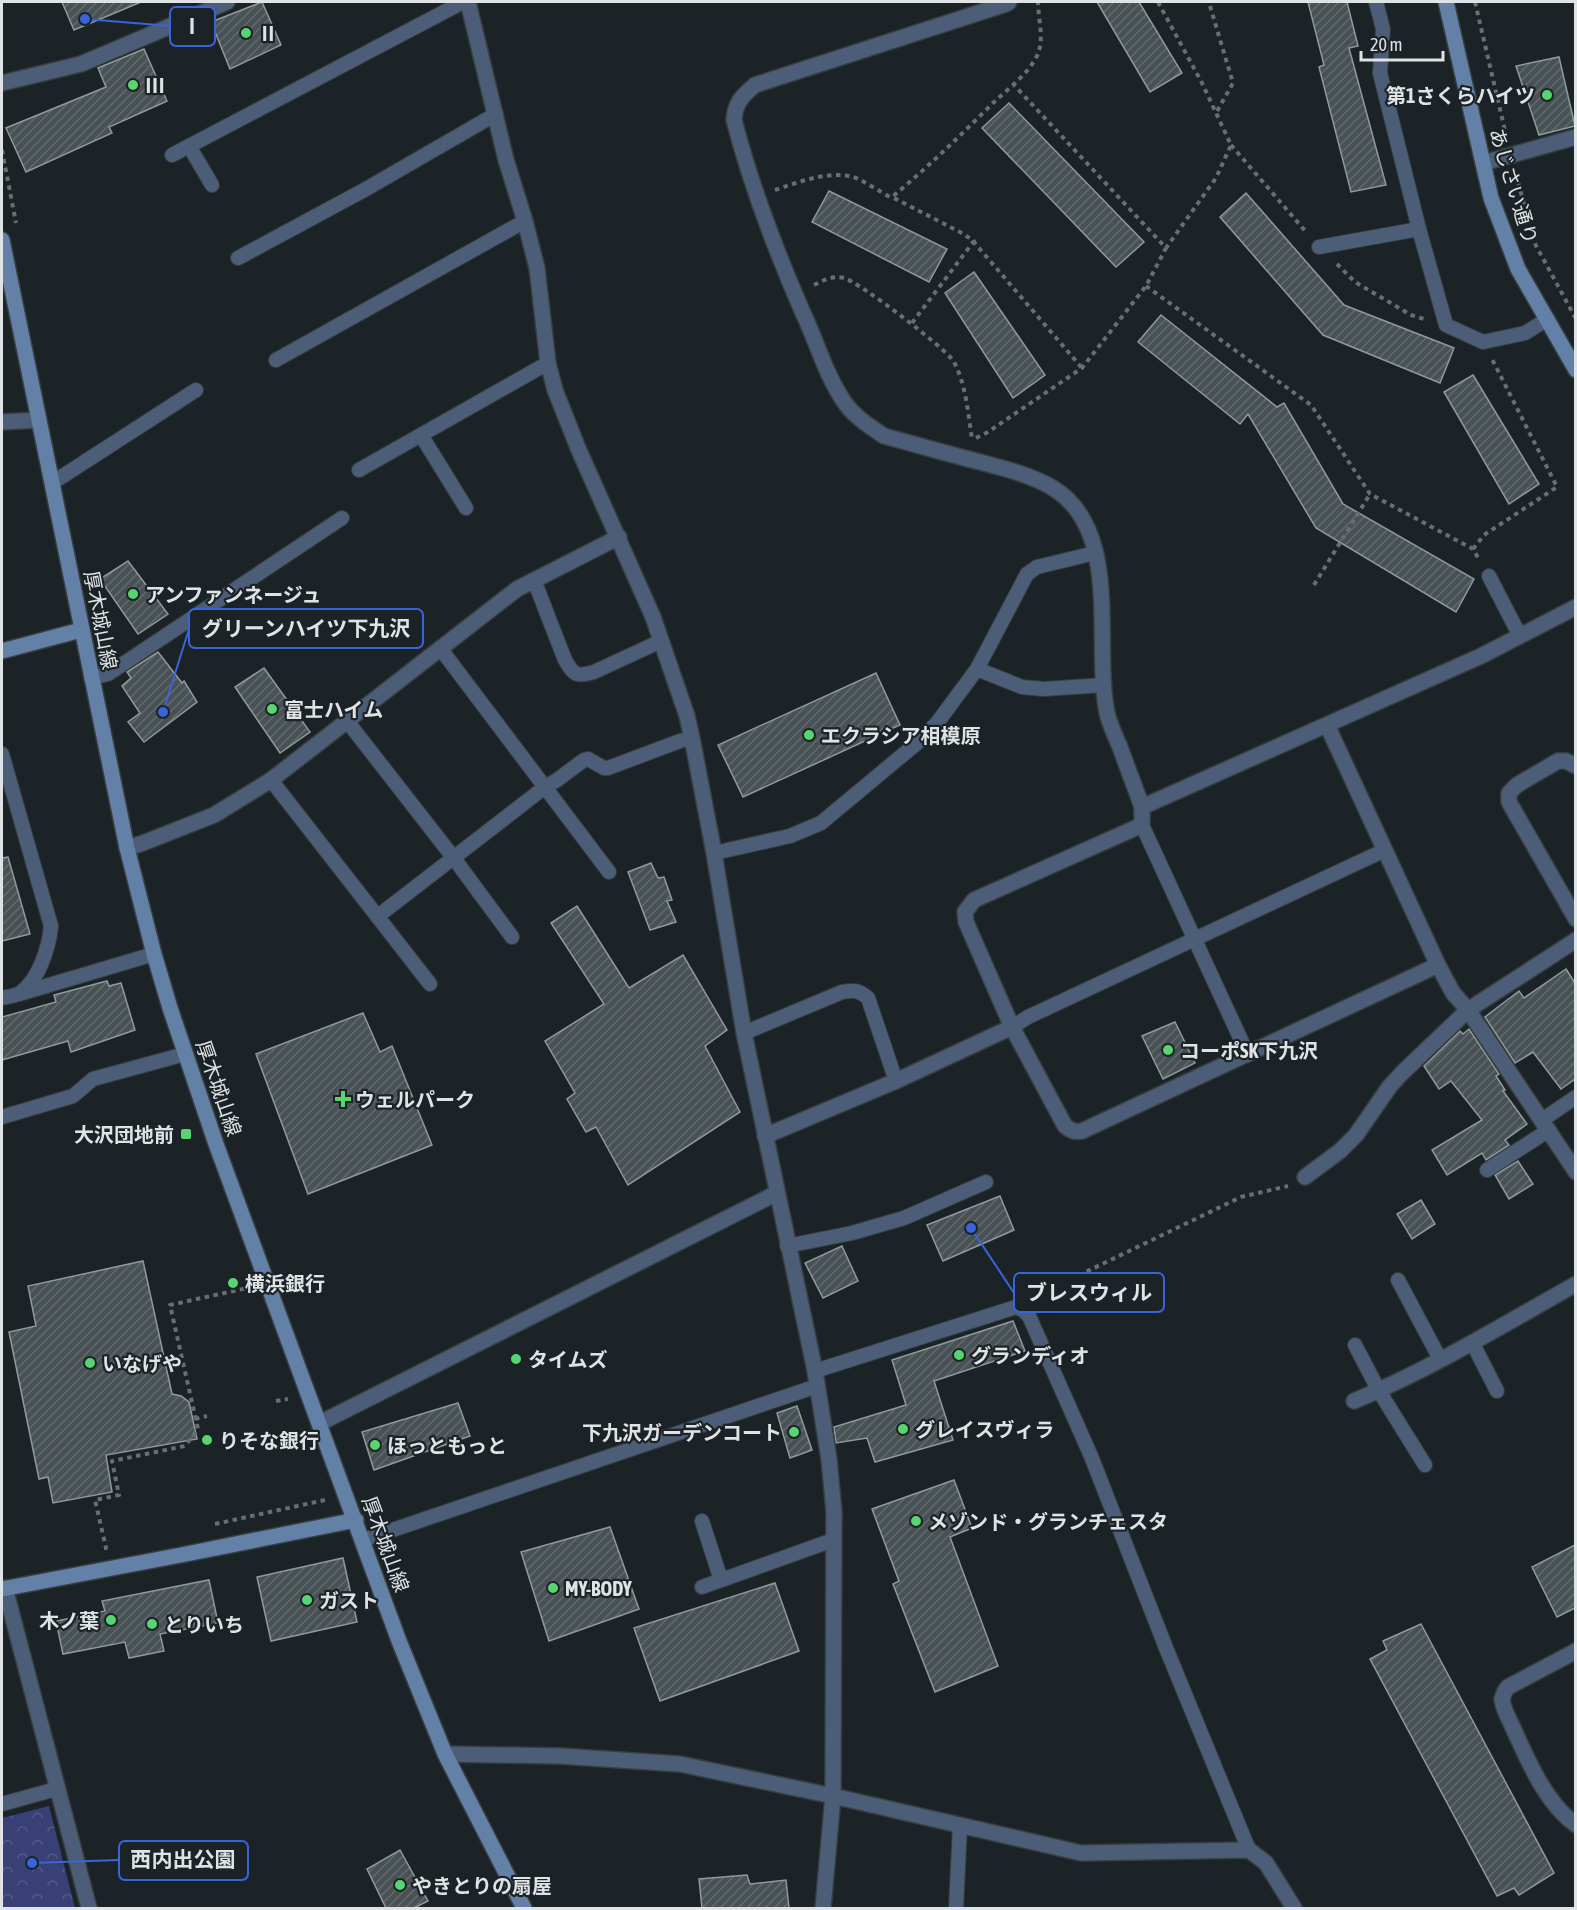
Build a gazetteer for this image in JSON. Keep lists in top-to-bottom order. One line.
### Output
{"streets":{"main road":["あじさい通り","厚木城山線"]},"places":{"other":["Ⅰ","Ⅱ","Ⅲ","第1さくらハイツ","アンファンネージュ","富士ハイム","グリーンハイツ下九沢","エクラシア相模原","コーポSK下九沢","ブレスウィル","横浜銀行","グランディオ","タイムズ","いなげや","グレイスヴィラ","下九沢ガーデンコート","りそな銀行","ほっともっと","メゾンド・グランチェスタ","MY-BODY","ガスト","木ノ葉","とりいち","西内出公園","やきとりの扇屋"],"health":["ウェルパーク"],"transit":["大沢団地前"]},"scale_bar":"20 m"}
